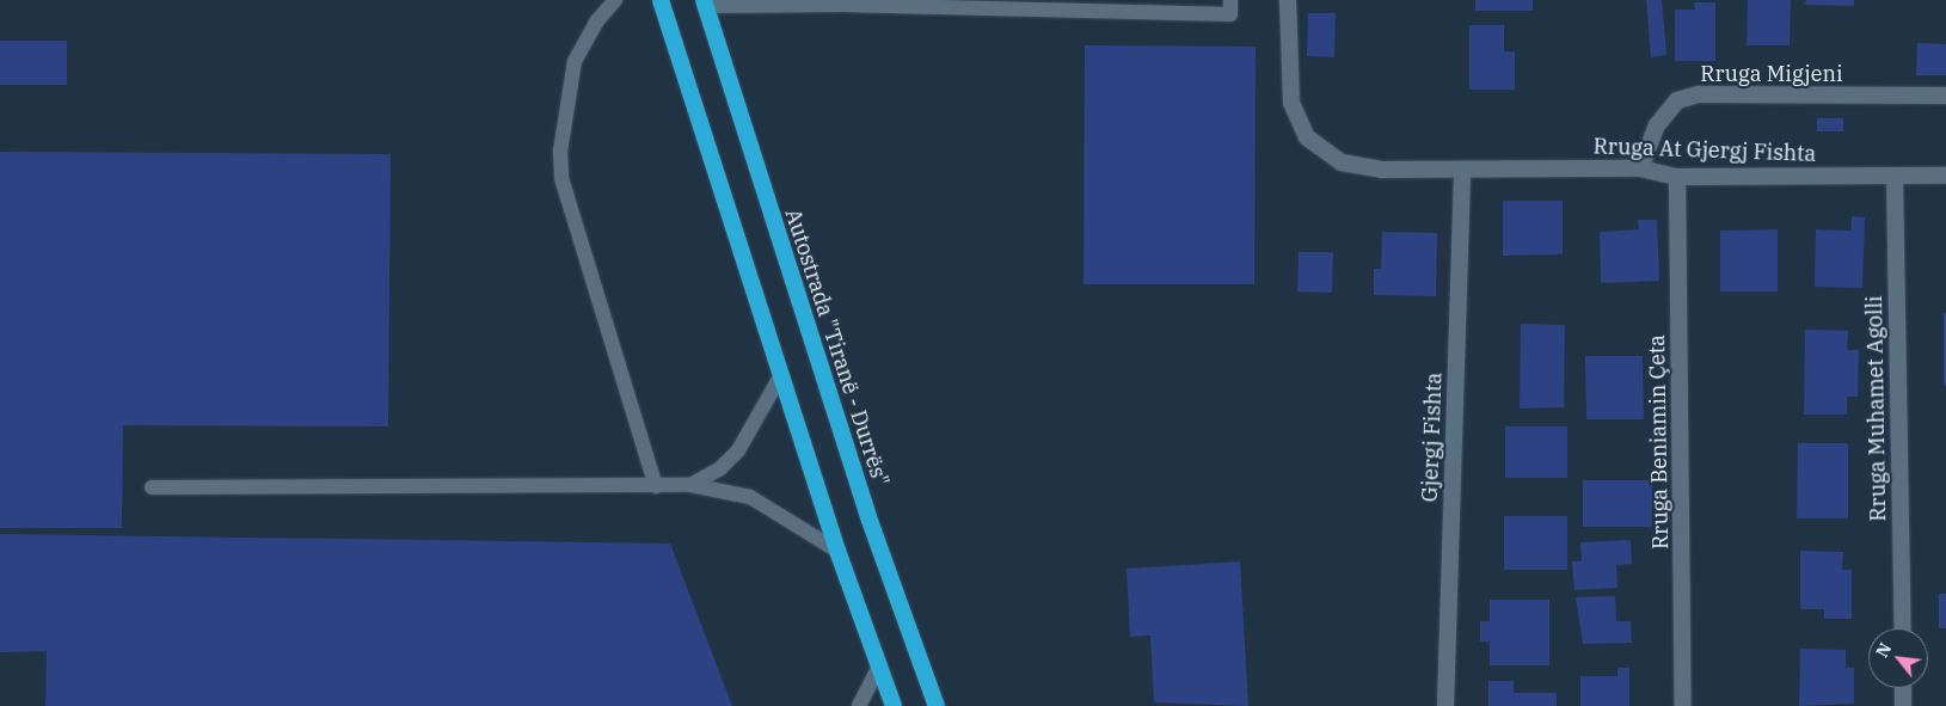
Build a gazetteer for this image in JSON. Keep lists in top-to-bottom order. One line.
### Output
{"streets":{"highway":["Autostrada \"Tiranë - Durrës\""],"street":["Rruga Migjeni","Rruga At Gjergj Fishta","Rruga Muhamet Agolli","Gjergj Fishta","Rruga Beniamin Çeta"]},"crossings":[["Rruga Migjeni","Rruga At Gjergj Fishta"],["Rruga At Gjergj Fishta","Rruga Muhamet Agolli"],["Rruga At Gjergj Fishta","Gjergj Fishta"],["Rruga At Gjergj Fishta","Rruga Beniamin Çeta"]],"north":"top left"}
